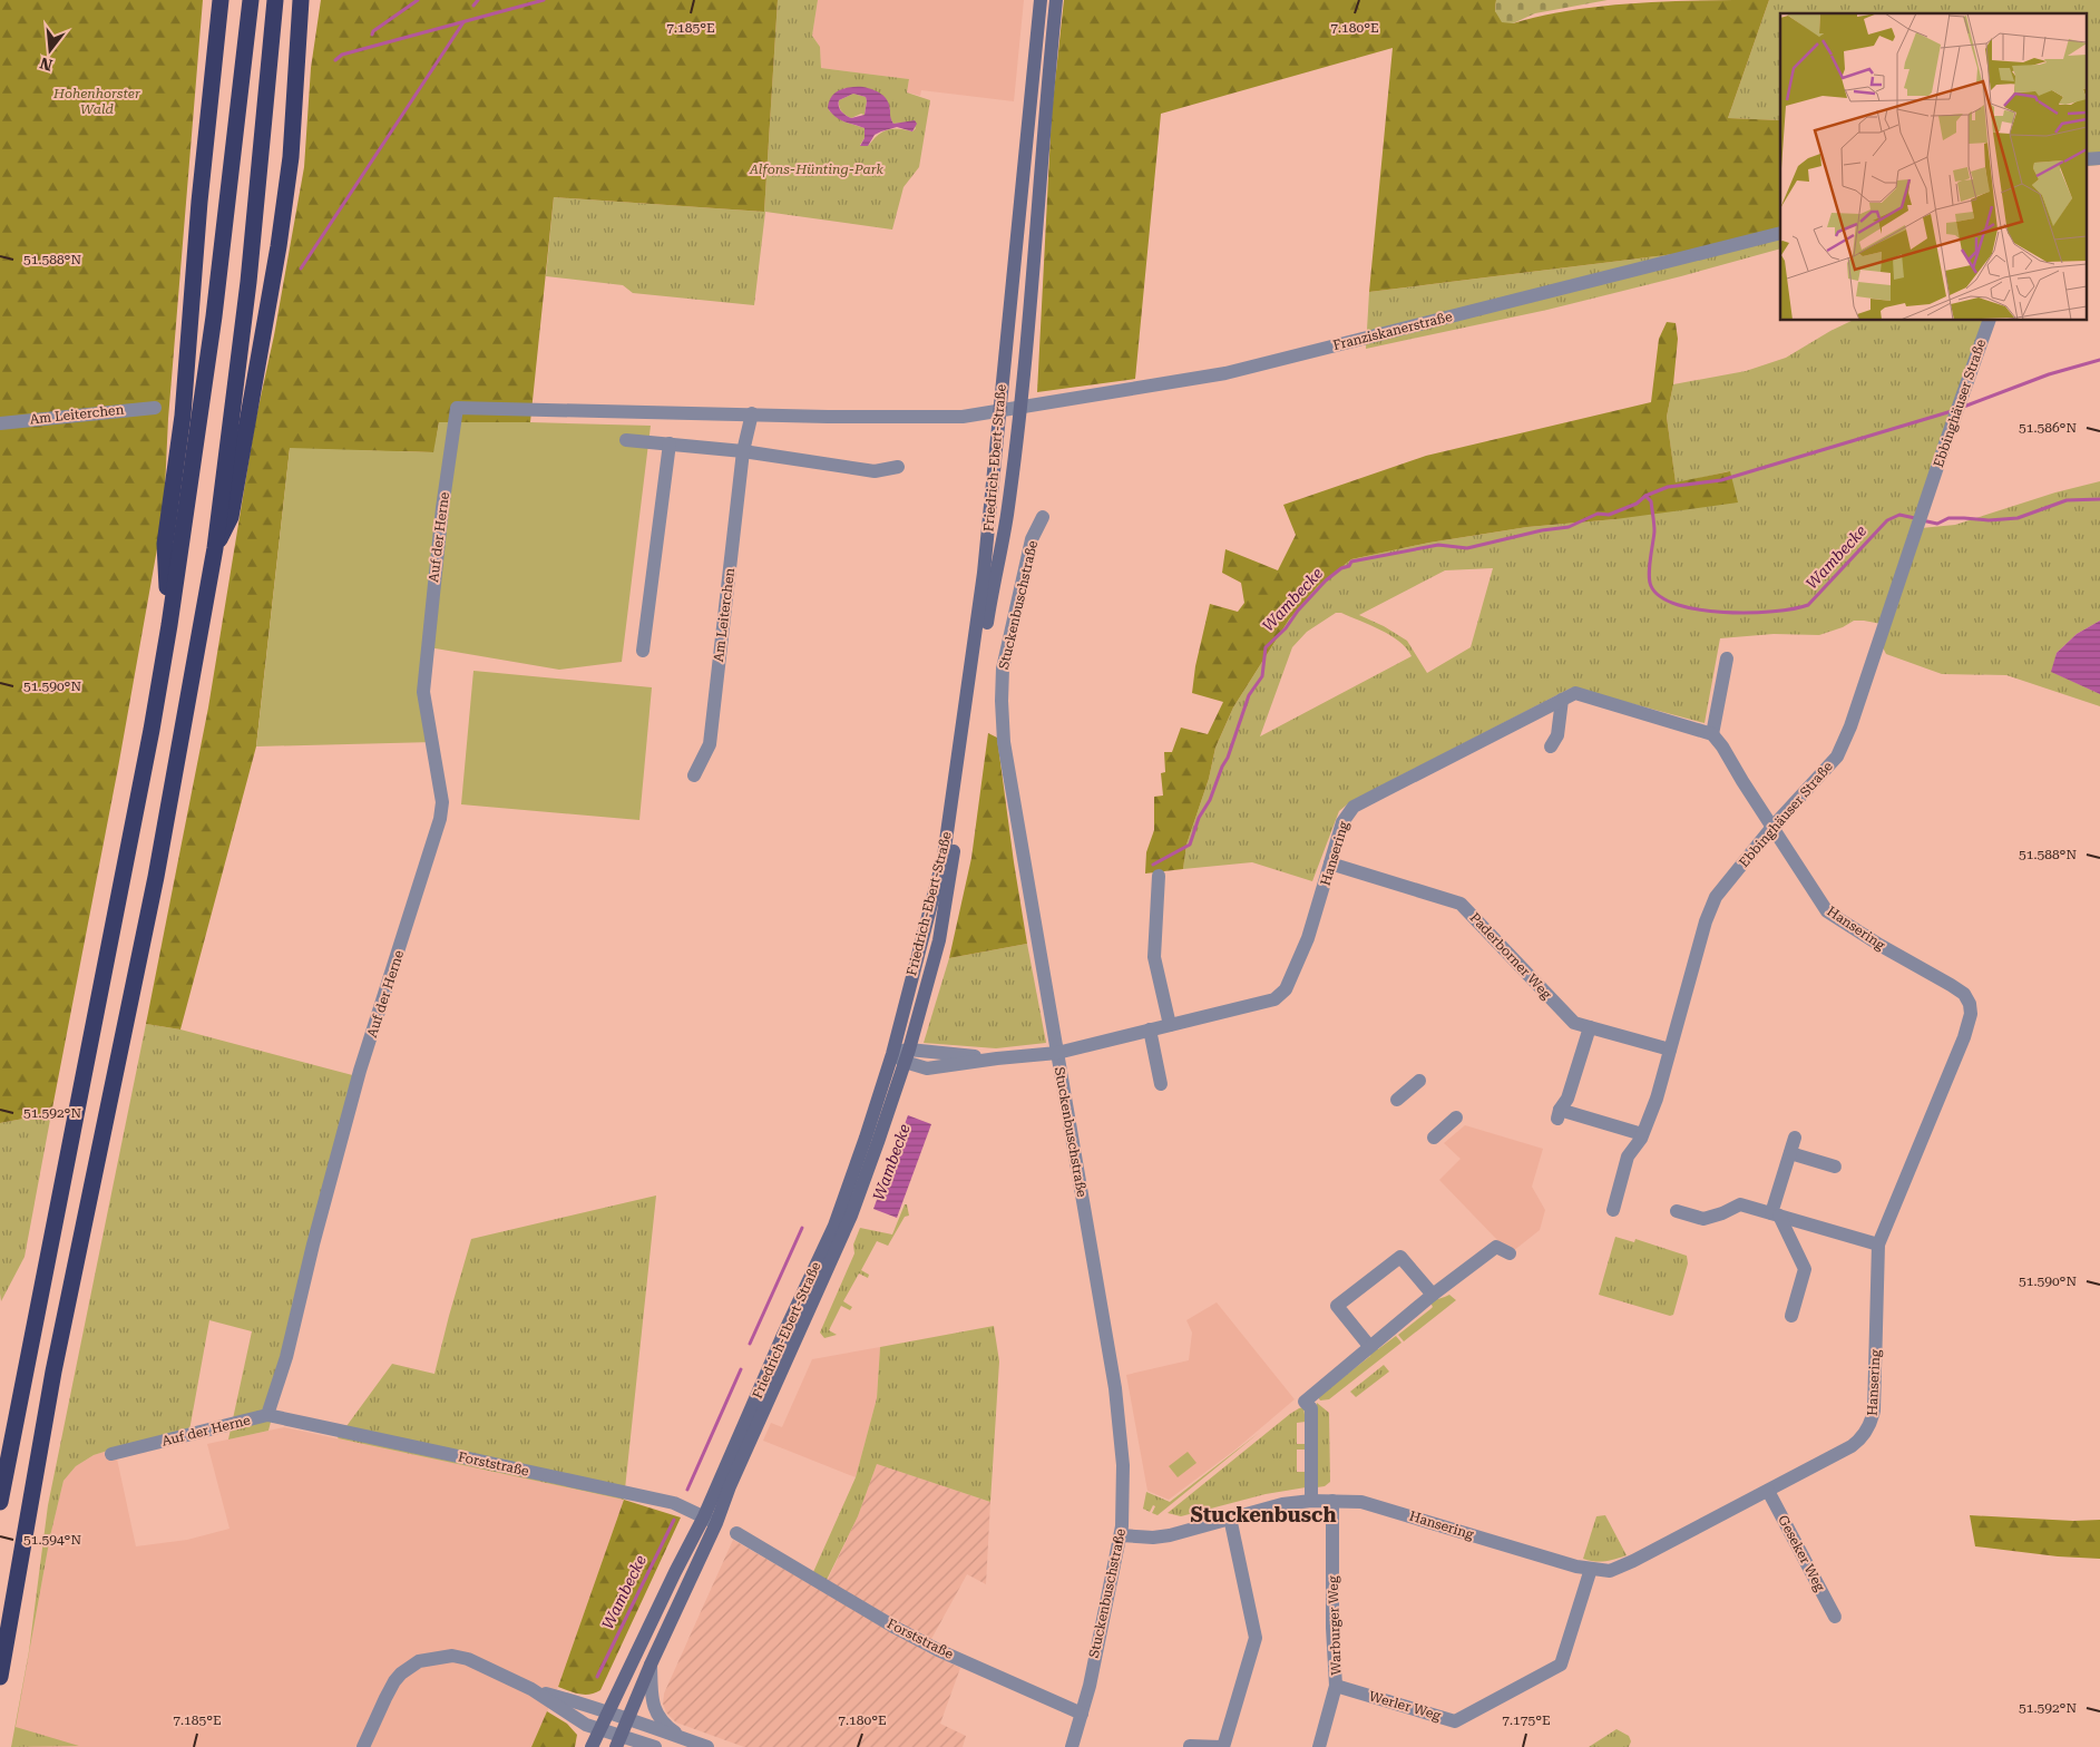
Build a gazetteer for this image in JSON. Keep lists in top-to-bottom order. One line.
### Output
{"streets":{"main road":["Friedrich-Ebert-Straße"],"street":["Franziskanerstraße","Ebbinghäuser Straße","Am Leiterchen","Auf der Herne","Stuckenbuschstraße","Hansering","Paderborner Weg","Forststraße","Geseker Weg","Warburger Weg","Werler Weg"]},"crossings":[["Franziskanerstraße","Friedrich-Ebert-Straße"],["Ebbinghäuser Straße","Hansering"],["Ebbinghäuser Straße","Paderborner Weg"],["Am Leiterchen","Auf der Herne"],["Friedrich-Ebert-Straße","Hansering"],["Friedrich-Ebert-Straße","Forststraße"],["Auf der Herne","Forststraße"],["Stuckenbuschstraße","Hansering"],["Stuckenbuschstraße","Forststraße"],["Hansering","Paderborner Weg"],["Hansering","Geseker Weg"],["Hansering","Warburger Weg"],["Hansering","Werler Weg"],["Warburger Weg","Werler Weg"]],"districts":["Stuckenbusch"],"water":["Wambecke"],"parks":["Hohenhorster Wald","Alfons-Hünting-Park"],"north":"bottom","coordinates":["7.185°E","7.180°E","51.588°N","51.586°N","51.590°N","51.592°N","51.594°N","7.175°E"]}
